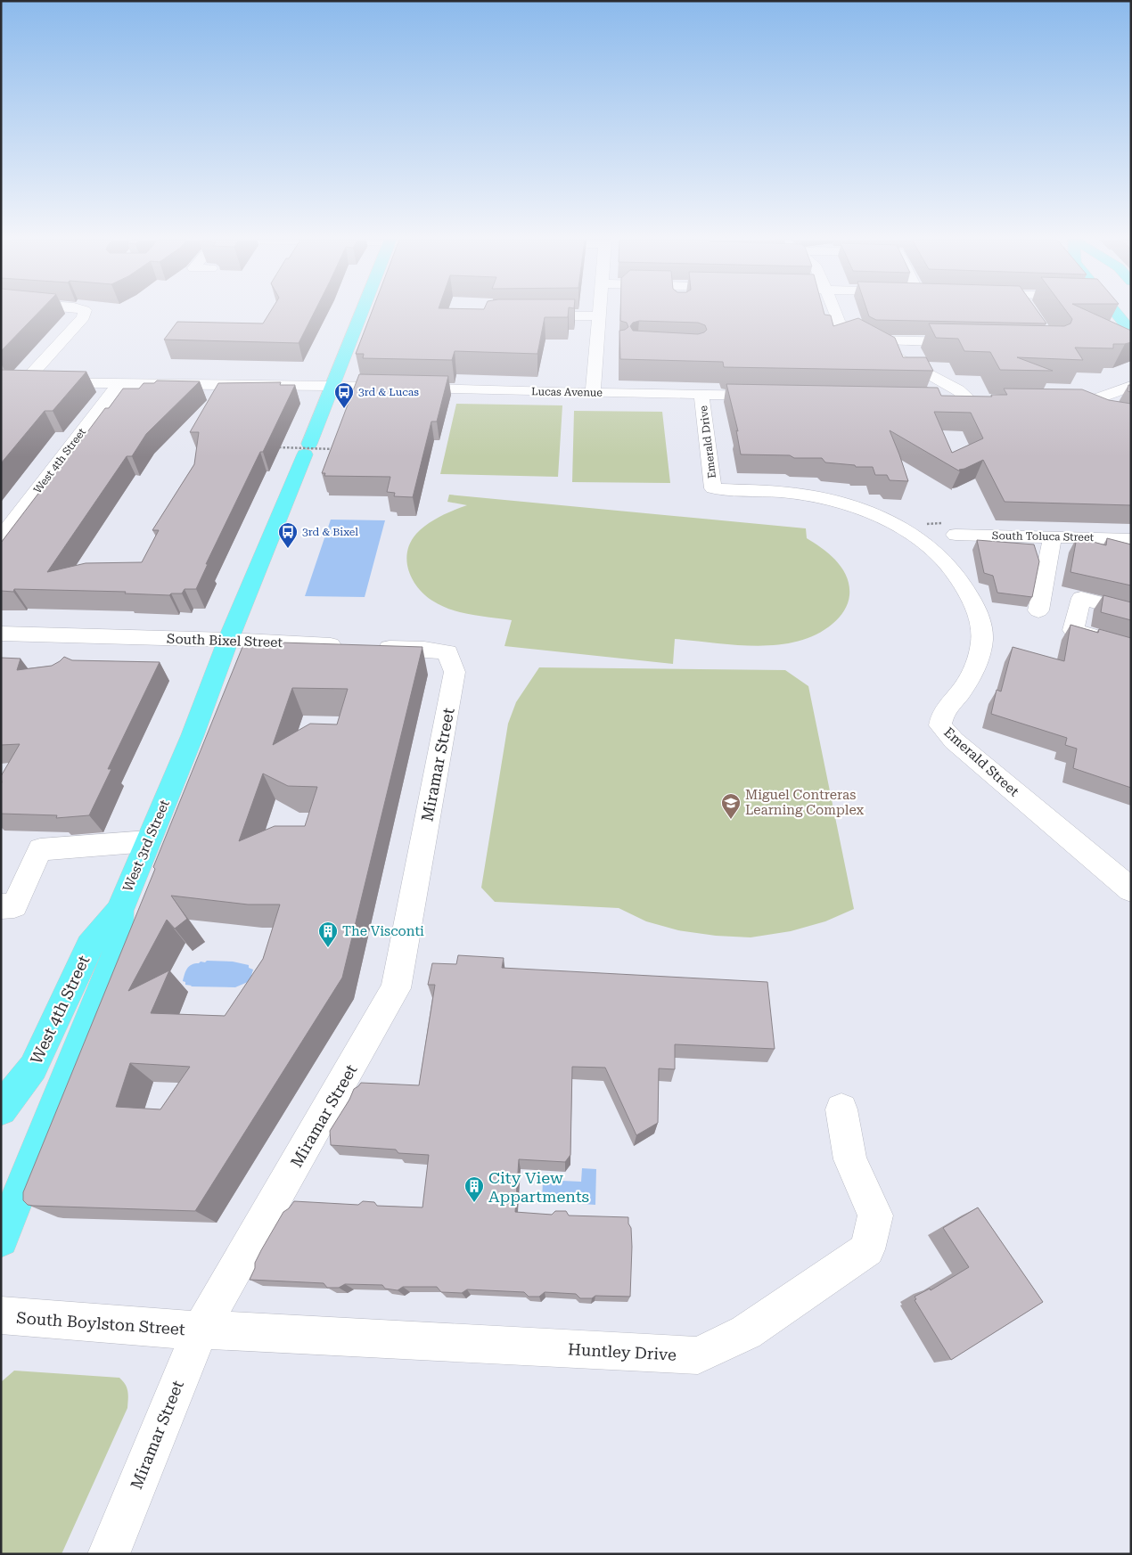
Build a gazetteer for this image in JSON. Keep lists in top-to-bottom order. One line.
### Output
{"streets":{"main road":["West 4th Street","West 3rd Street"],"street":["Lucas Avenue","Emerald Drive","South Toluca Street","South Bixel Street","Emerald Street","Miramar Street","South Boylston Street","Huntley Drive"]},"crossings":[["Lucas Avenue","Emerald Drive"],["Lucas Avenue","West 4th Street"],["Lucas Avenue","West 3rd Street"],["Emerald Drive","Emerald Street"],["West 4th Street","West 3rd Street"],["South Bixel Street","Miramar Street"],["South Bixel Street","West 3rd Street"],["Miramar Street","South Boylston Street"],["Miramar Street","Huntley Drive"],["South Boylston Street","Huntley Drive"]],"places":{"bus stop":["3rd & Lucas","3rd & Bixel"],"school or university":["Miguel Contreras Learning Complex"],"building":["The Visconti","City View Appartments"]}}
